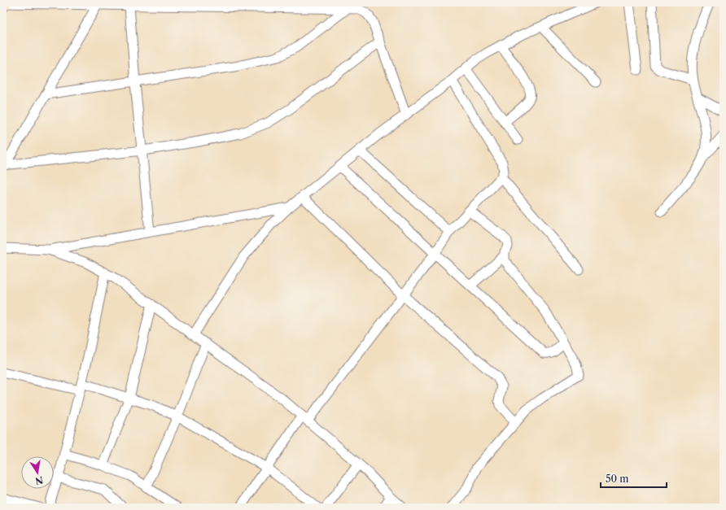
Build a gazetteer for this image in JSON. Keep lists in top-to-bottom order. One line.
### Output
{"scale_bar":"50 m","north":"bottom"}
